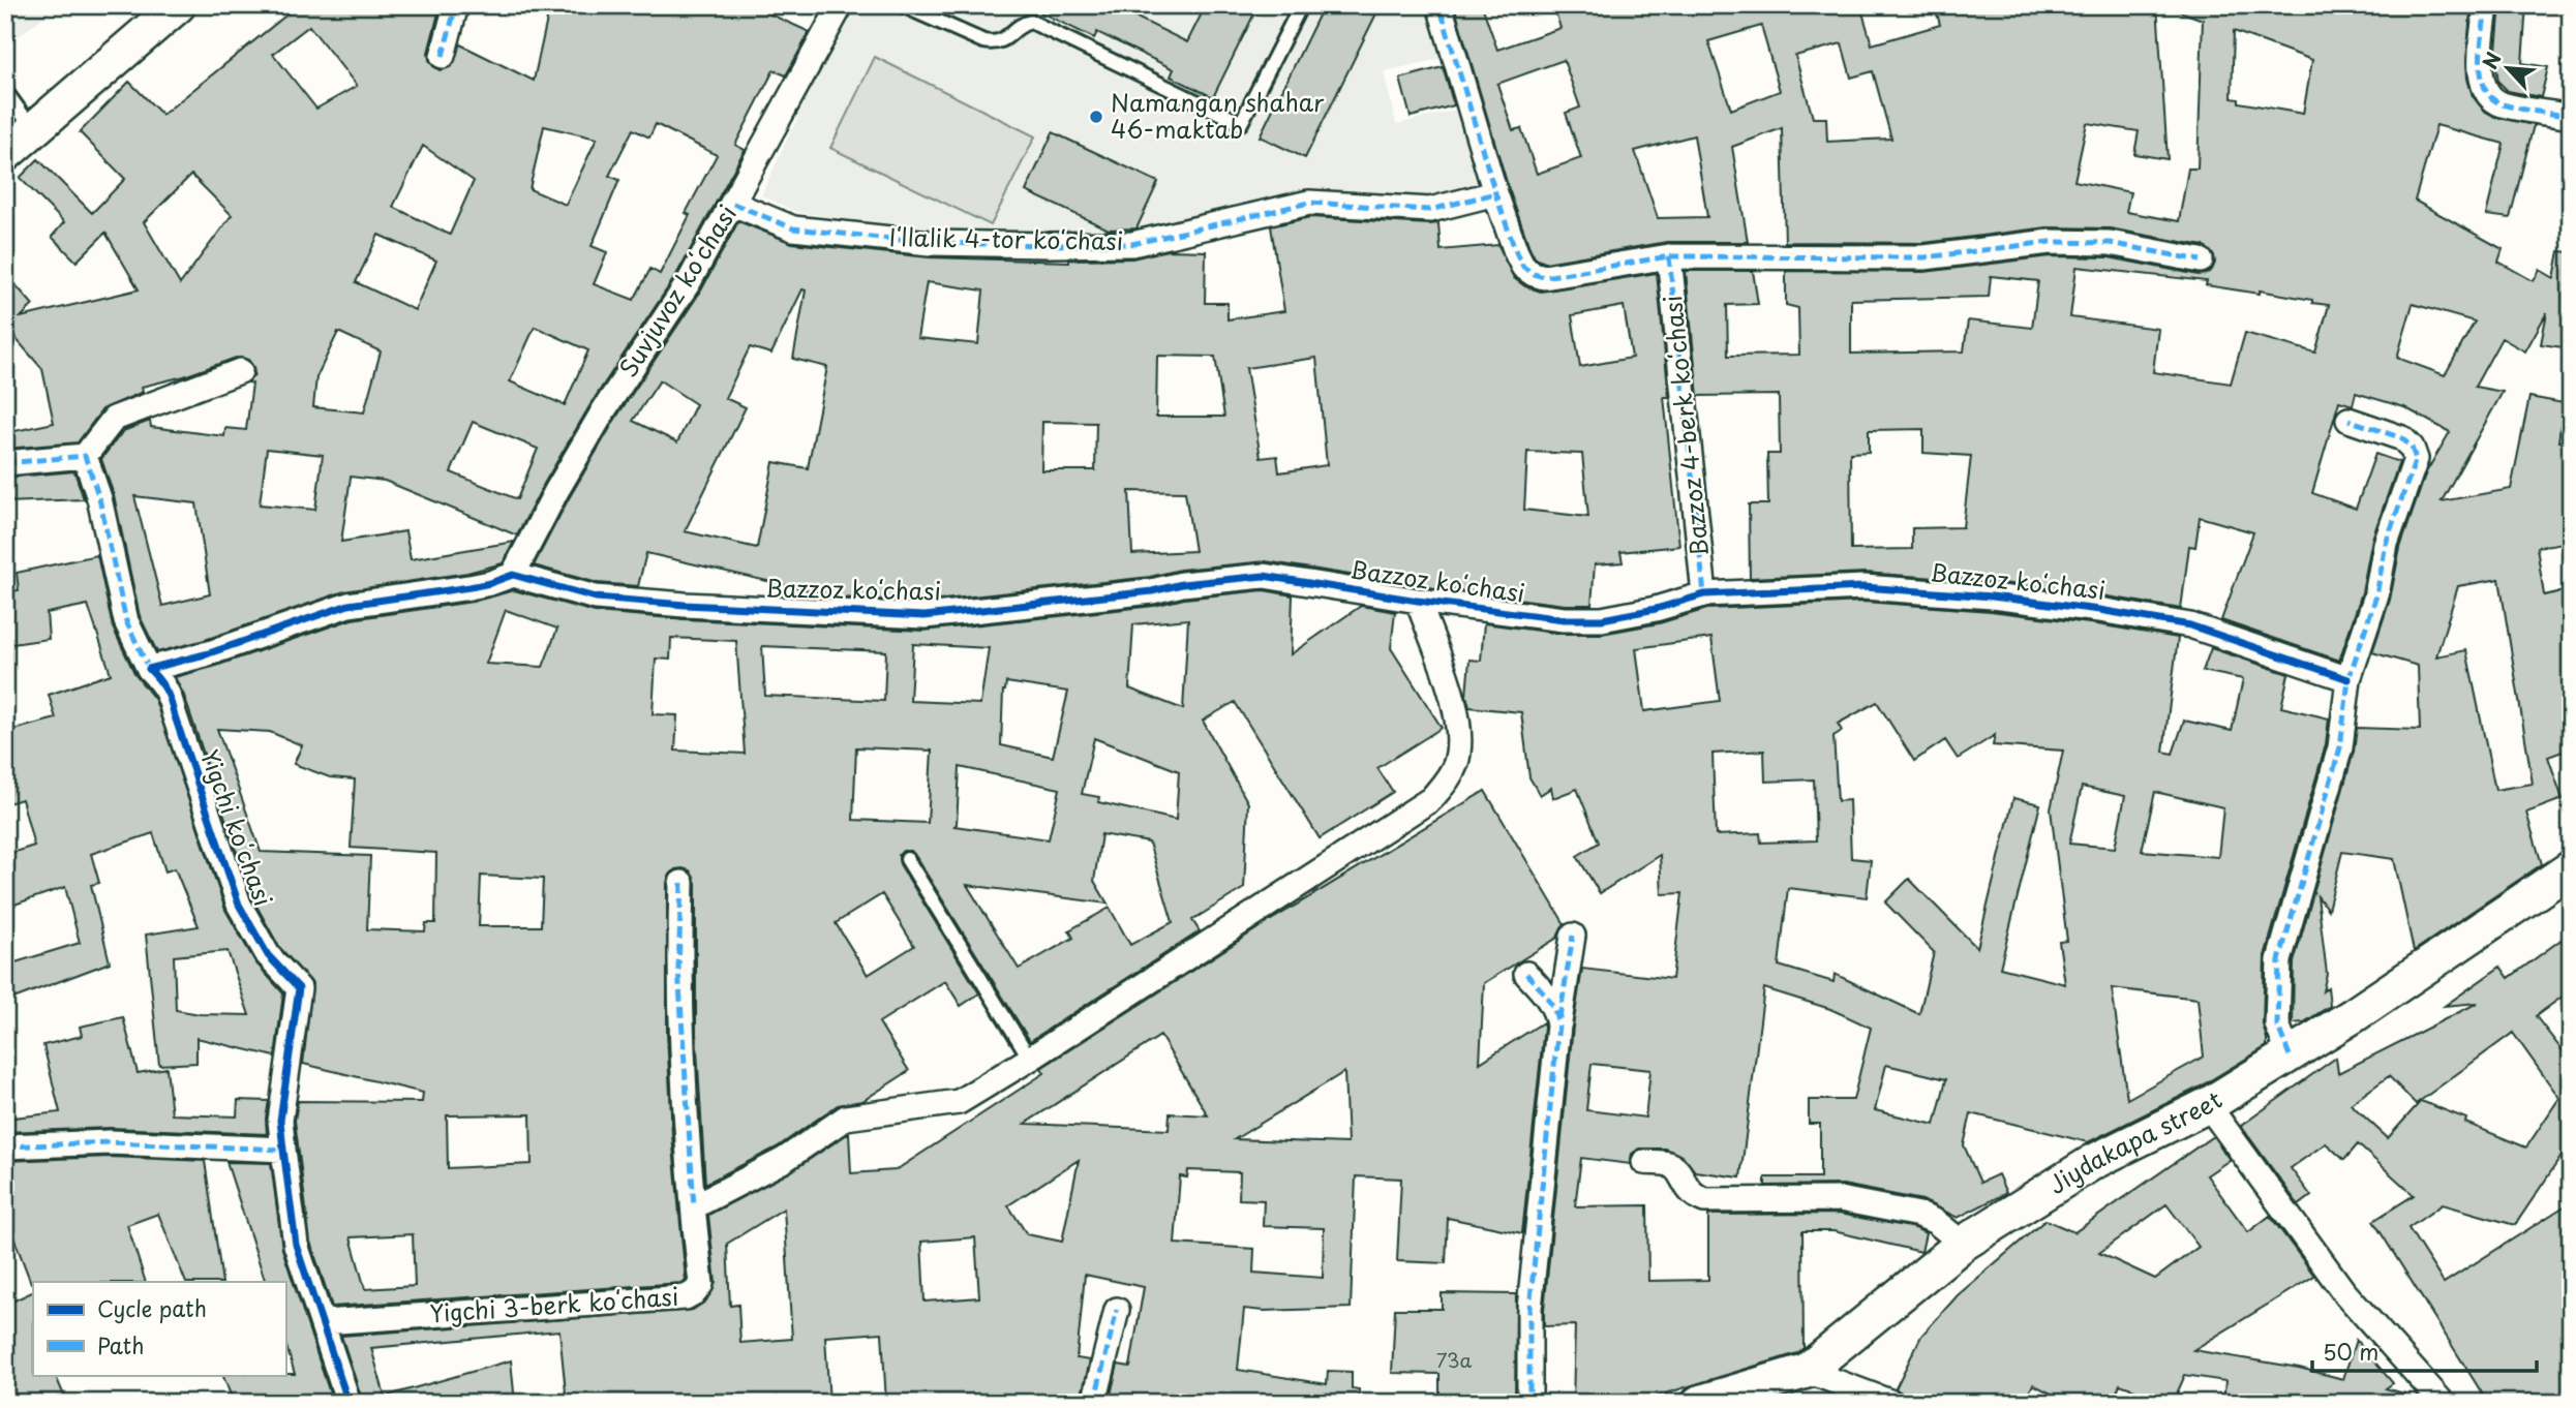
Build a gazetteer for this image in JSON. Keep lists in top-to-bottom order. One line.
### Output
{"streets":{"street":["Iʻllalik 4-tor koʻchasi","Suvjuvoz koʻchasi","Bazzoz 4-berk koʻchasi","Bazzoz koʻchasi","Yigchi koʻchasi","Jiydakapa street","Yigchi 3-berk koʻchasi"]},"crossings":[["Iʻllalik 4-tor koʻchasi","Suvjuvoz koʻchasi"],["Suvjuvoz koʻchasi","Bazzoz koʻchasi"],["Bazzoz 4-berk koʻchasi","Bazzoz koʻchasi"],["Yigchi koʻchasi","Yigchi 3-berk koʻchasi"]],"places":["Namangan shahar 46-maktab"],"house_numbers":["73a"],"legend":["Cycle path","Path"],"scale_bar":"50 m","north":"top left"}
